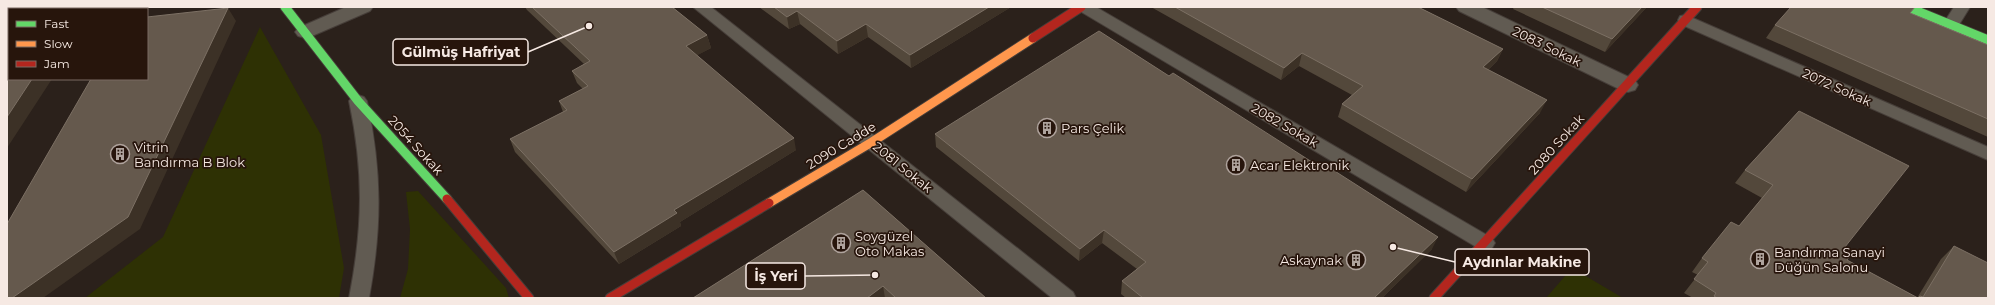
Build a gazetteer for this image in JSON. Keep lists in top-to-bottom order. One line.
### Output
{"streets":{"street":["2083 Sokak","2080 Sokak","2054 Sokak","2090 Cadde"],"lane":["2072 Sokak","2082 Sokak","2081 Sokak"]},"crossings":[["2083 Sokak","2080 Sokak"],["2072 Sokak","2080 Sokak"],["2082 Sokak","2080 Sokak"],["2082 Sokak","2090 Cadde"],["2090 Cadde","2081 Sokak"]],"places":{"other":["Gülmüş Hafriyat","Aydınlar Makine","İş Yeri"],"building":["Pars Çelik","Vitrin Bandırma B Blok","Acar Elektronik","Soygüzel Oto Makas","Bandırma Sanayi Düğün Salonu","Askaynak"]},"legend":["Fast","Slow","Jam"]}
